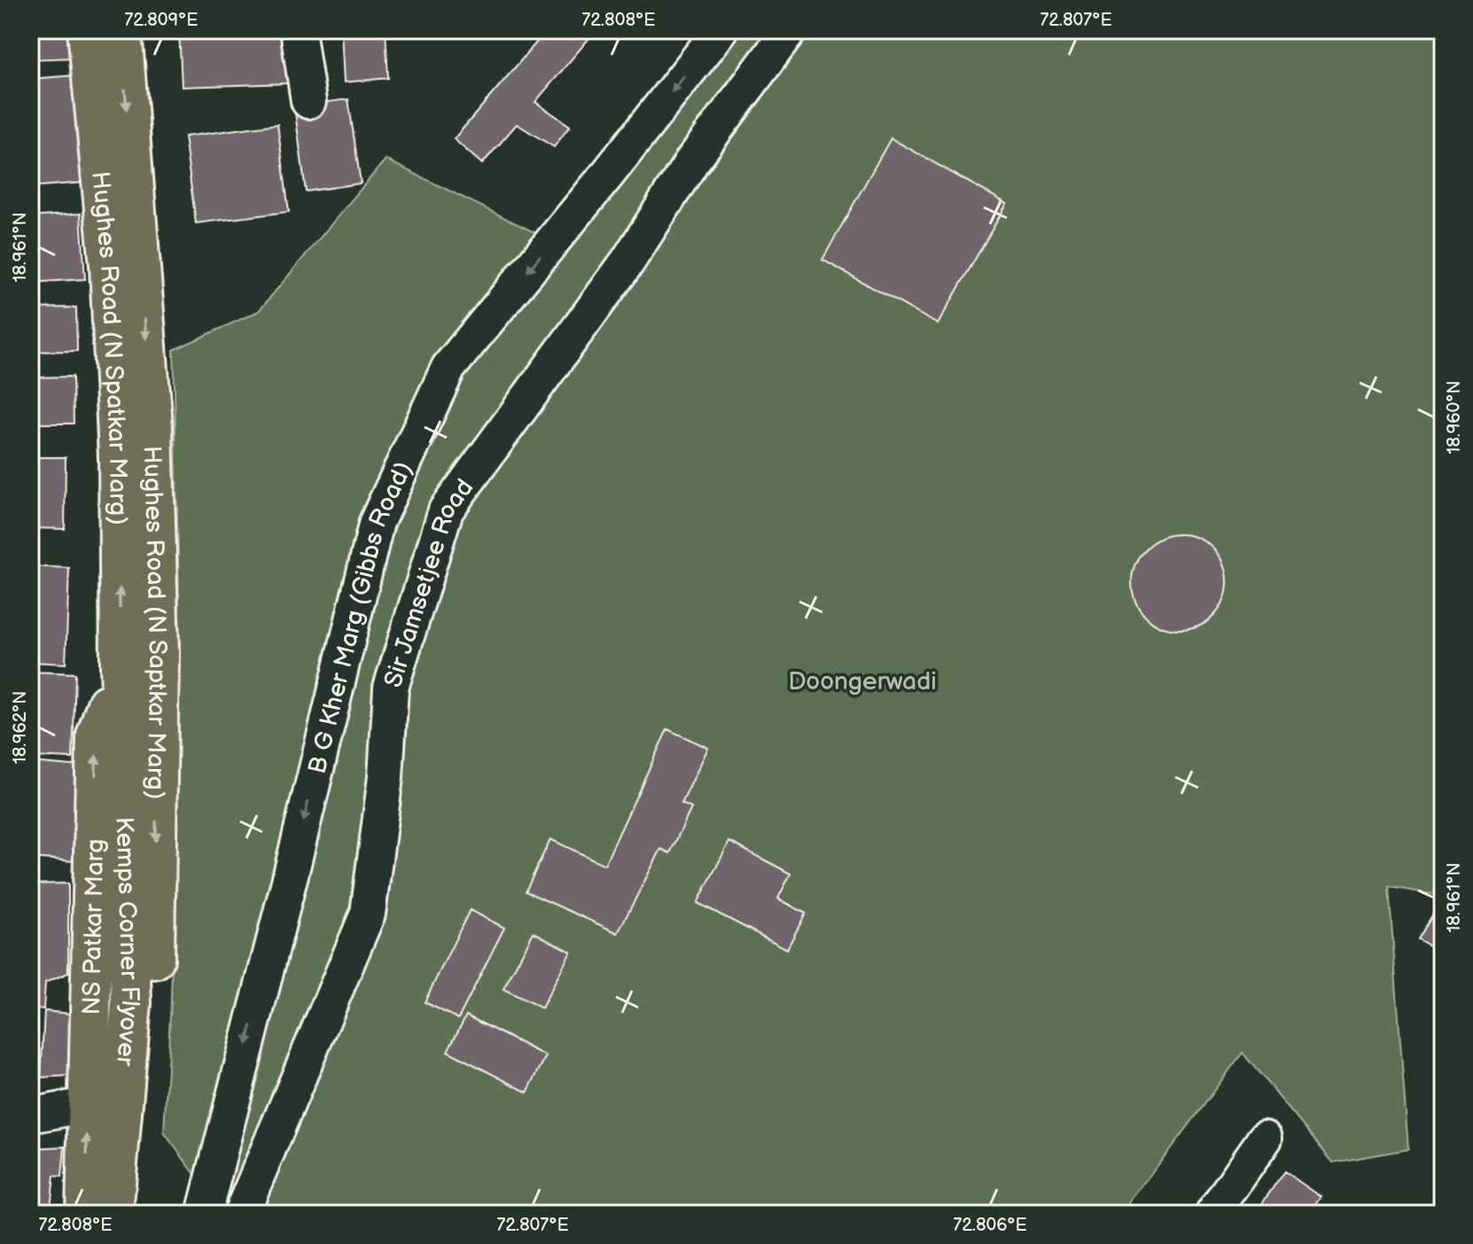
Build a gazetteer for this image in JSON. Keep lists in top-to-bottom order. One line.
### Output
{"streets":{"main road":["Hughes Road (N Spatkar Marg)","Hughes Road (N Saptkar Marg)","NS Patkar Marg","Kemps Corner Flyover"],"street":["Sir Jamsetjee Road","B G Kher Marg (Gibbs Road)"]},"crossings":[["Hughes Road (N Spatkar Marg)","NS Patkar Marg"],["Hughes Road (N Spatkar Marg)","Kemps Corner Flyover"],["NS Patkar Marg","Kemps Corner Flyover"]],"one_way":["Hughes Road (N Spatkar Marg)","B G Kher Marg (Gibbs Road)","Hughes Road (N Saptkar Marg)","NS Patkar Marg"],"parks":["Doongerwadi"],"coordinates":["72.809°E","72.808°E","72.807°E","18.961°N","18.960°N","18.962°N","72.806°E"]}
